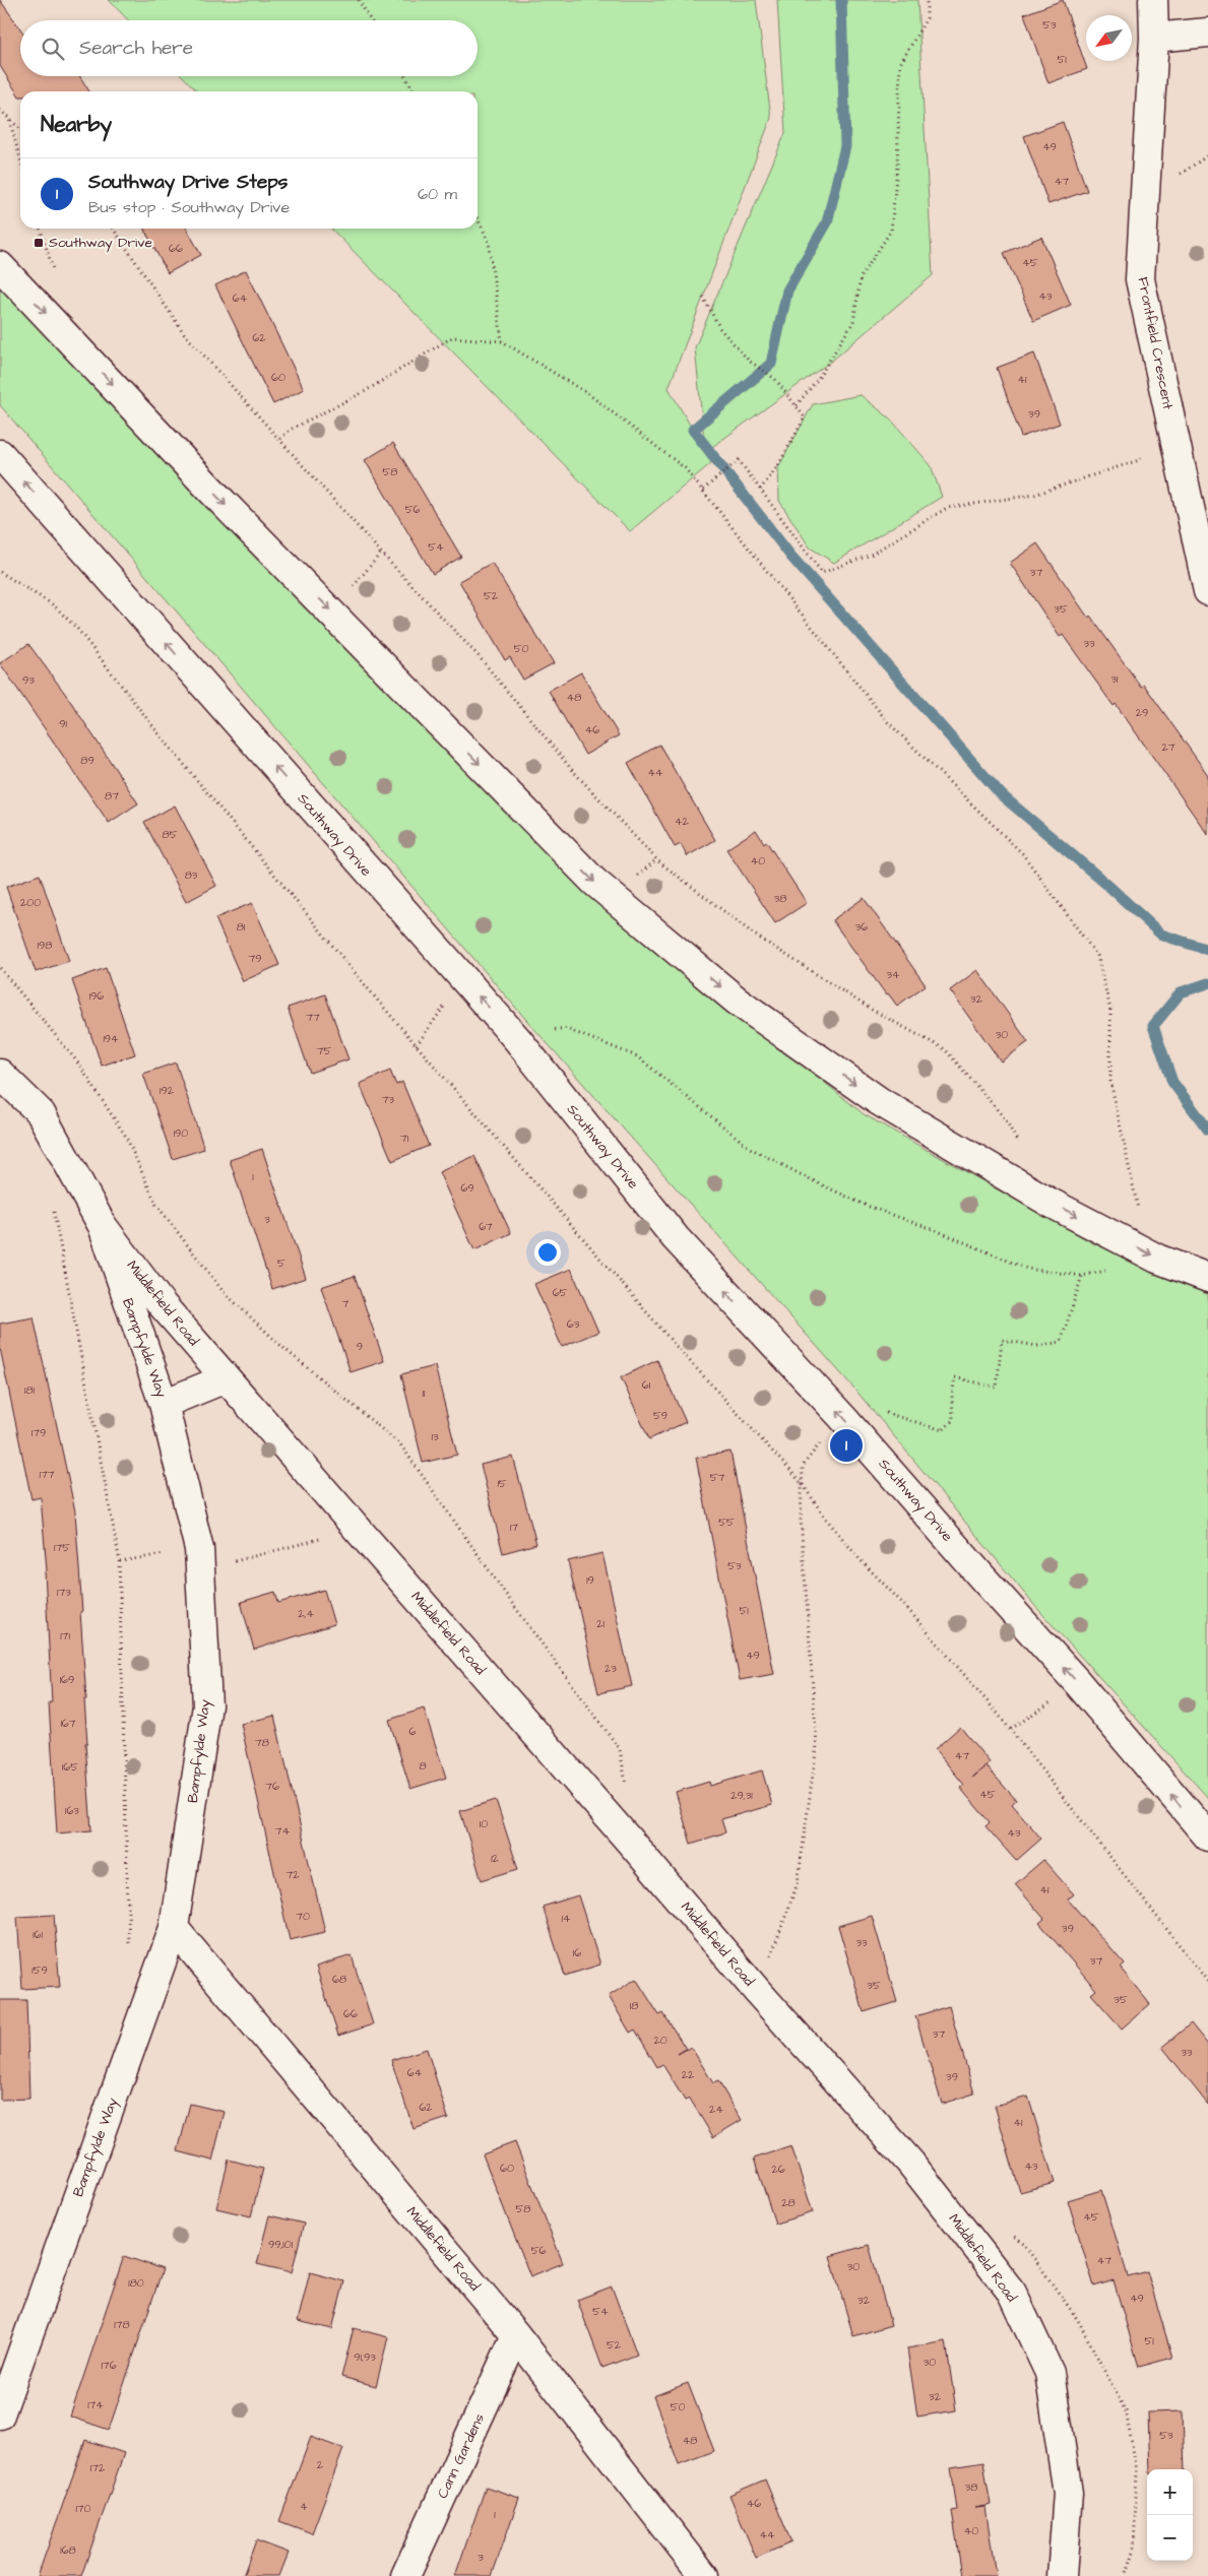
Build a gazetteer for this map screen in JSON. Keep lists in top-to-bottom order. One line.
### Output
{"streets":{"street":["Frontfield Crescent","Southway Drive","Middlefield Road","Bampfylde Way","Cann Gardens"]},"crossings":[["Middlefield Road","Bampfylde Way"],["Middlefield Road","Cann Gardens"]],"places":{"transit":["Southway Drive"]},"house_numbers":["53","51","49","47","66","45","43","64","62","60","41","39","58","56","54","37","52","35","33","50","31","93","48","29","91","46","27","89","44","87","42","85","40","83","38","200","81","36","198","79","34","196","32","77","30","194","75","192","73","190","71","1","69","3","67","5","65","7","63","9","61","181","11","59","179","13","177","57","15","55","17","175","53","19","173","51","2,4","21","171","49","23","169","167","6","78","47","8","165","76","45","29,31","163","10","74","43","12","72","41","70","14","39","161","33","16","37","159","68","35","35","18","66","37","20","33","64","22","39","62","24","41","43","60","26","28","58","45","99,101","56","47","30","180","49","32","54","178","51","52","91,93","30","176","32","174","50","53","48","2","172","38","46","4","170","1","40","44","168","3"],"north":"bottom left","page":{"search":"Search here","heading":"Nearby","list":[{"mark":"1","name":"Southway Drive Steps","note":"Bus stop · Southway Drive","value":"60 m"}],"pins":"1","map_buttons":["+","−"]}}
